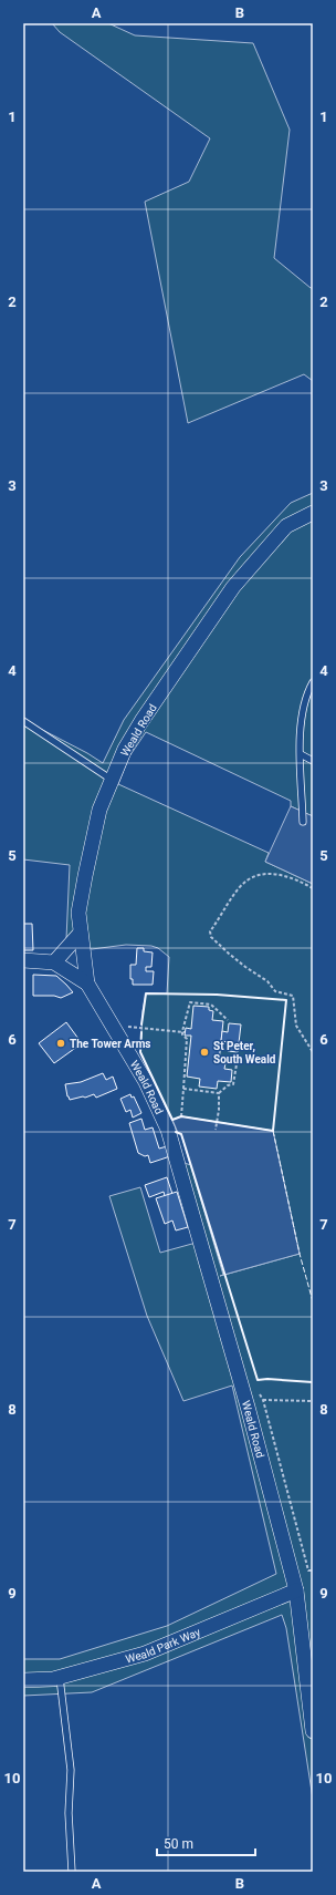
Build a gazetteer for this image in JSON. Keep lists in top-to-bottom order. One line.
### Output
{"streets":{"street":["Weald Road","Weald Park Way"]},"crossings":[["Weald Road","Weald Park Way"]],"places":["The Tower Arms","St Peter, South Weald"],"scale_bar":"50 m","grid":{"columns":["A","B"],"rows":["1","2","3","4","5","6","7","8","9","10"]}}
